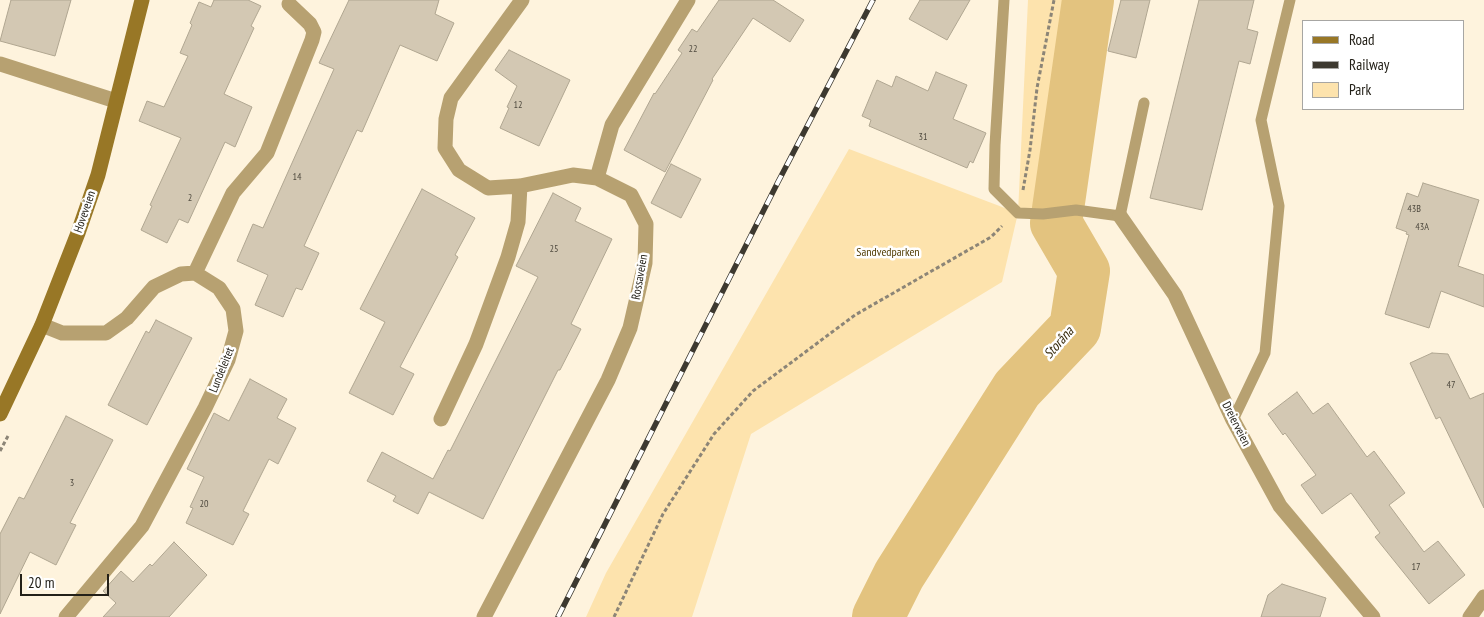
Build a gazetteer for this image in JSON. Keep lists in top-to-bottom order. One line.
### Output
{"streets":{"main road":["Hoveveien"],"street":["Rossaveien","Lundeleitet","Dreierveien"]},"water":["Storåna"],"parks":["Sandvedparken"],"house_numbers":["22","12","31","14","2","43B","43A","25","47","3","20","17"],"legend":["Road","Railway","Park"],"scale_bar":"20 m"}
